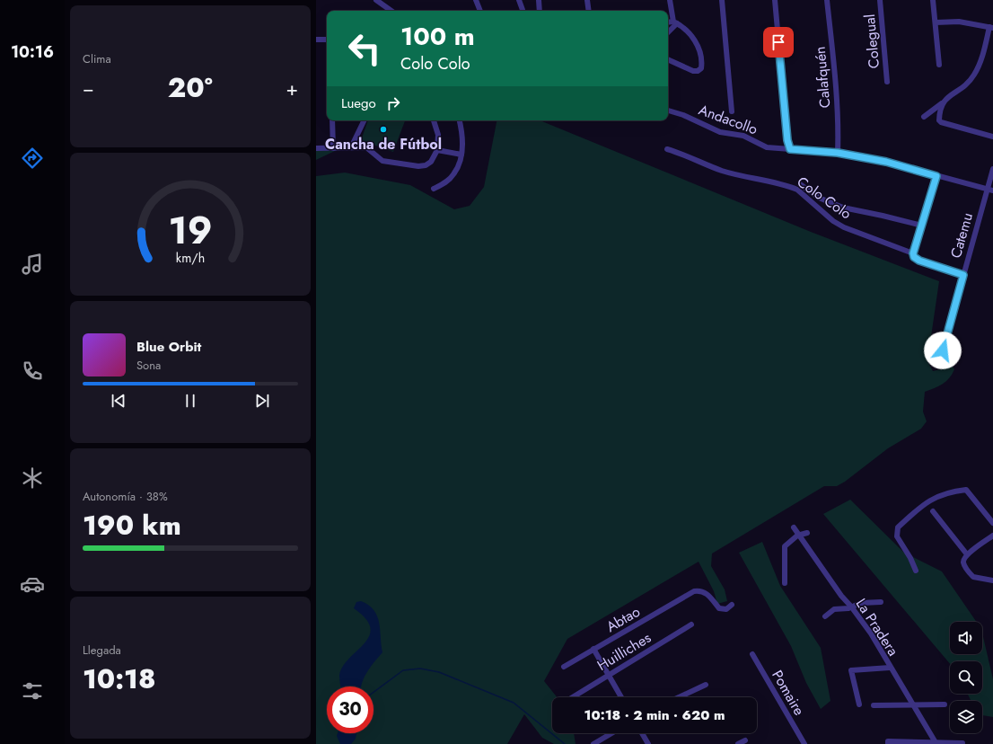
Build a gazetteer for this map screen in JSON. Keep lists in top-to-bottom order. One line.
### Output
{"streets":{"street":["Colegual","Calafquén","Andacollo","Colo Colo","Catemu","Abtao","La Pradera","Huilliches","Pomaire"]},"crossings":[["Calafquén","Andacollo"],["Andacollo","Catemu"],["Colo Colo","Catemu"]],"places":["Cancha de Fútbol"],"page":{"tabs":"10:16","tile":["Clima",["Autonomía · 38%","190 km"],["Llegada","10:18"]],"turn":["100 m","Colo Colo"],"heat":["−","20°","+"],"then":"Luego","song":["Blue Orbit","Sona"],"limit":"30","trip":"10:18 · 2 min · 620 m","gauge":["19","km/h"]}}
